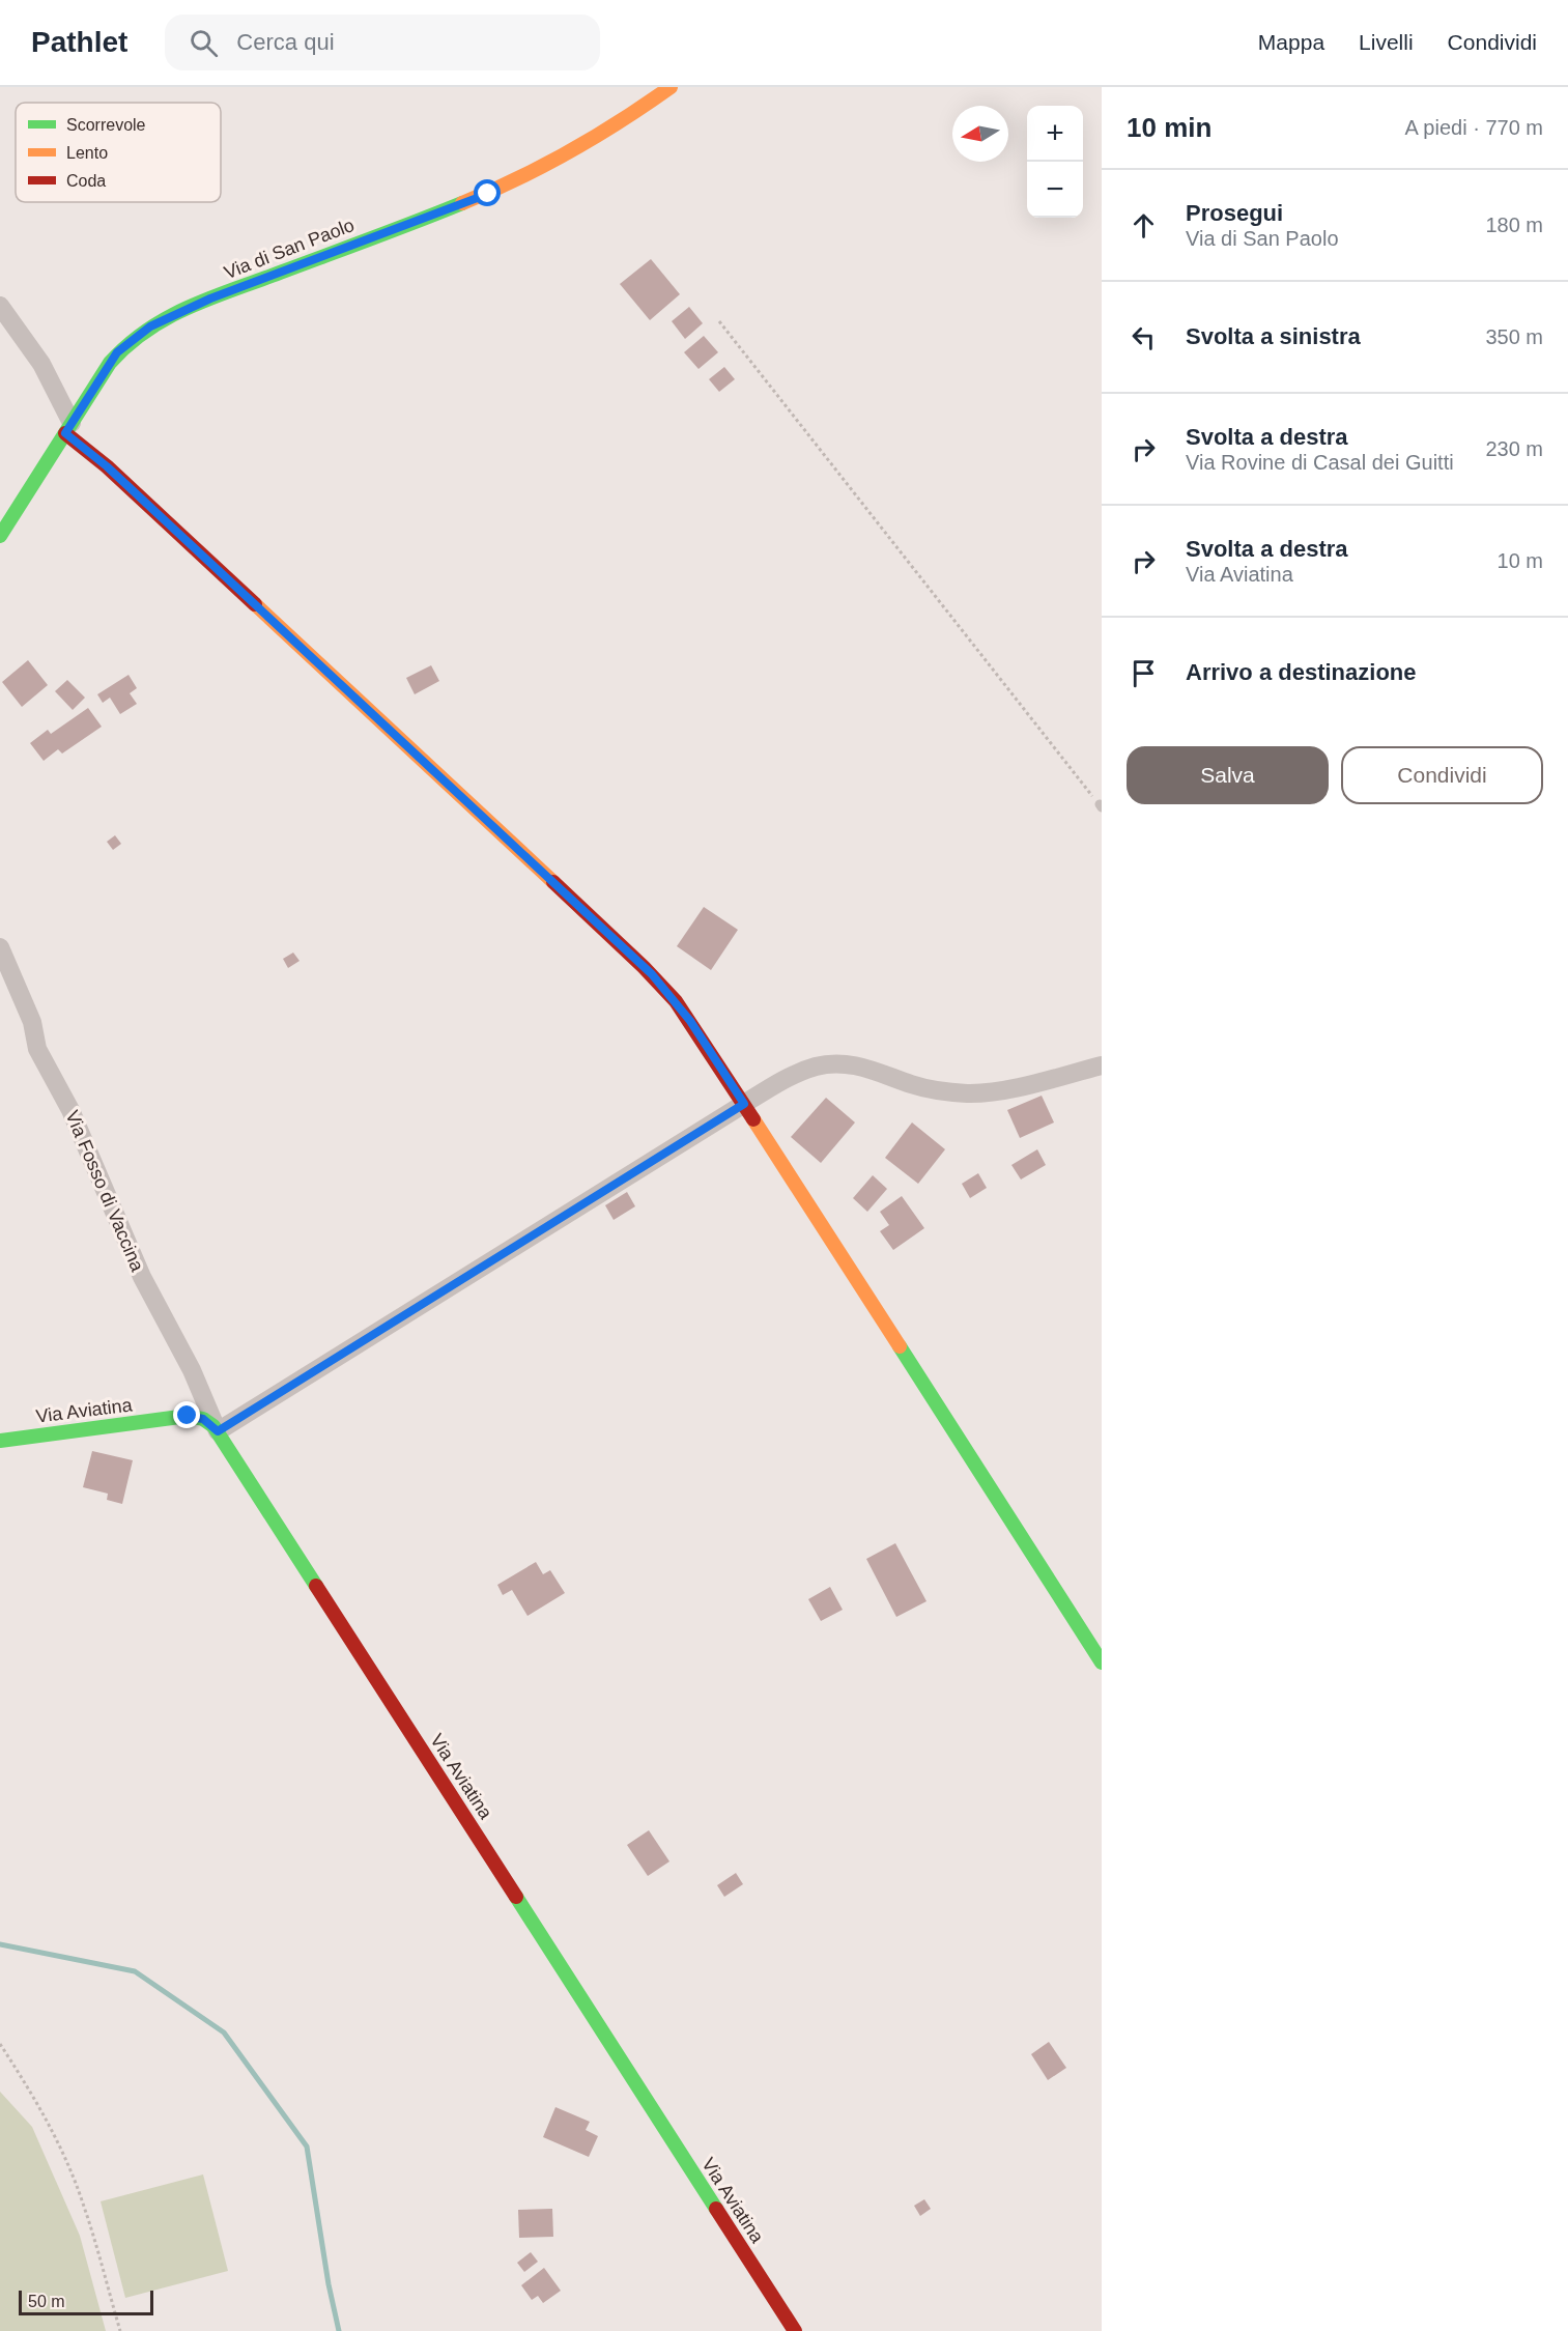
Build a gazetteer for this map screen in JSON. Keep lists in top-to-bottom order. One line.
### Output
{"streets":{"street":["Via di San Paolo","Via Fosso di Vaccina","Via Aviatina"]},"crossings":[["Via Fosso di Vaccina","Via Aviatina"]],"legend":["Scorrevole","Lento","Coda"],"scale_bar":"50 m","north":"left","page":{"header":"Pathlet","search":"Cerca qui","nav":["Mappa","Livelli","Condividi"],"heading":["10 min","A piedi · 770 m"],"map_buttons":["+","−"],"list":[["Prosegui","Via di San Paolo","180 m"],["Svolta a sinistra","350 m"],["Svolta a destra","Via Rovine di Casal dei Guitti","230 m"],["Svolta a destra","Via Aviatina","10 m"],"Arrivo a destinazione"],"buttons":["Salva","Condividi"],"scale":"50 m"}}
